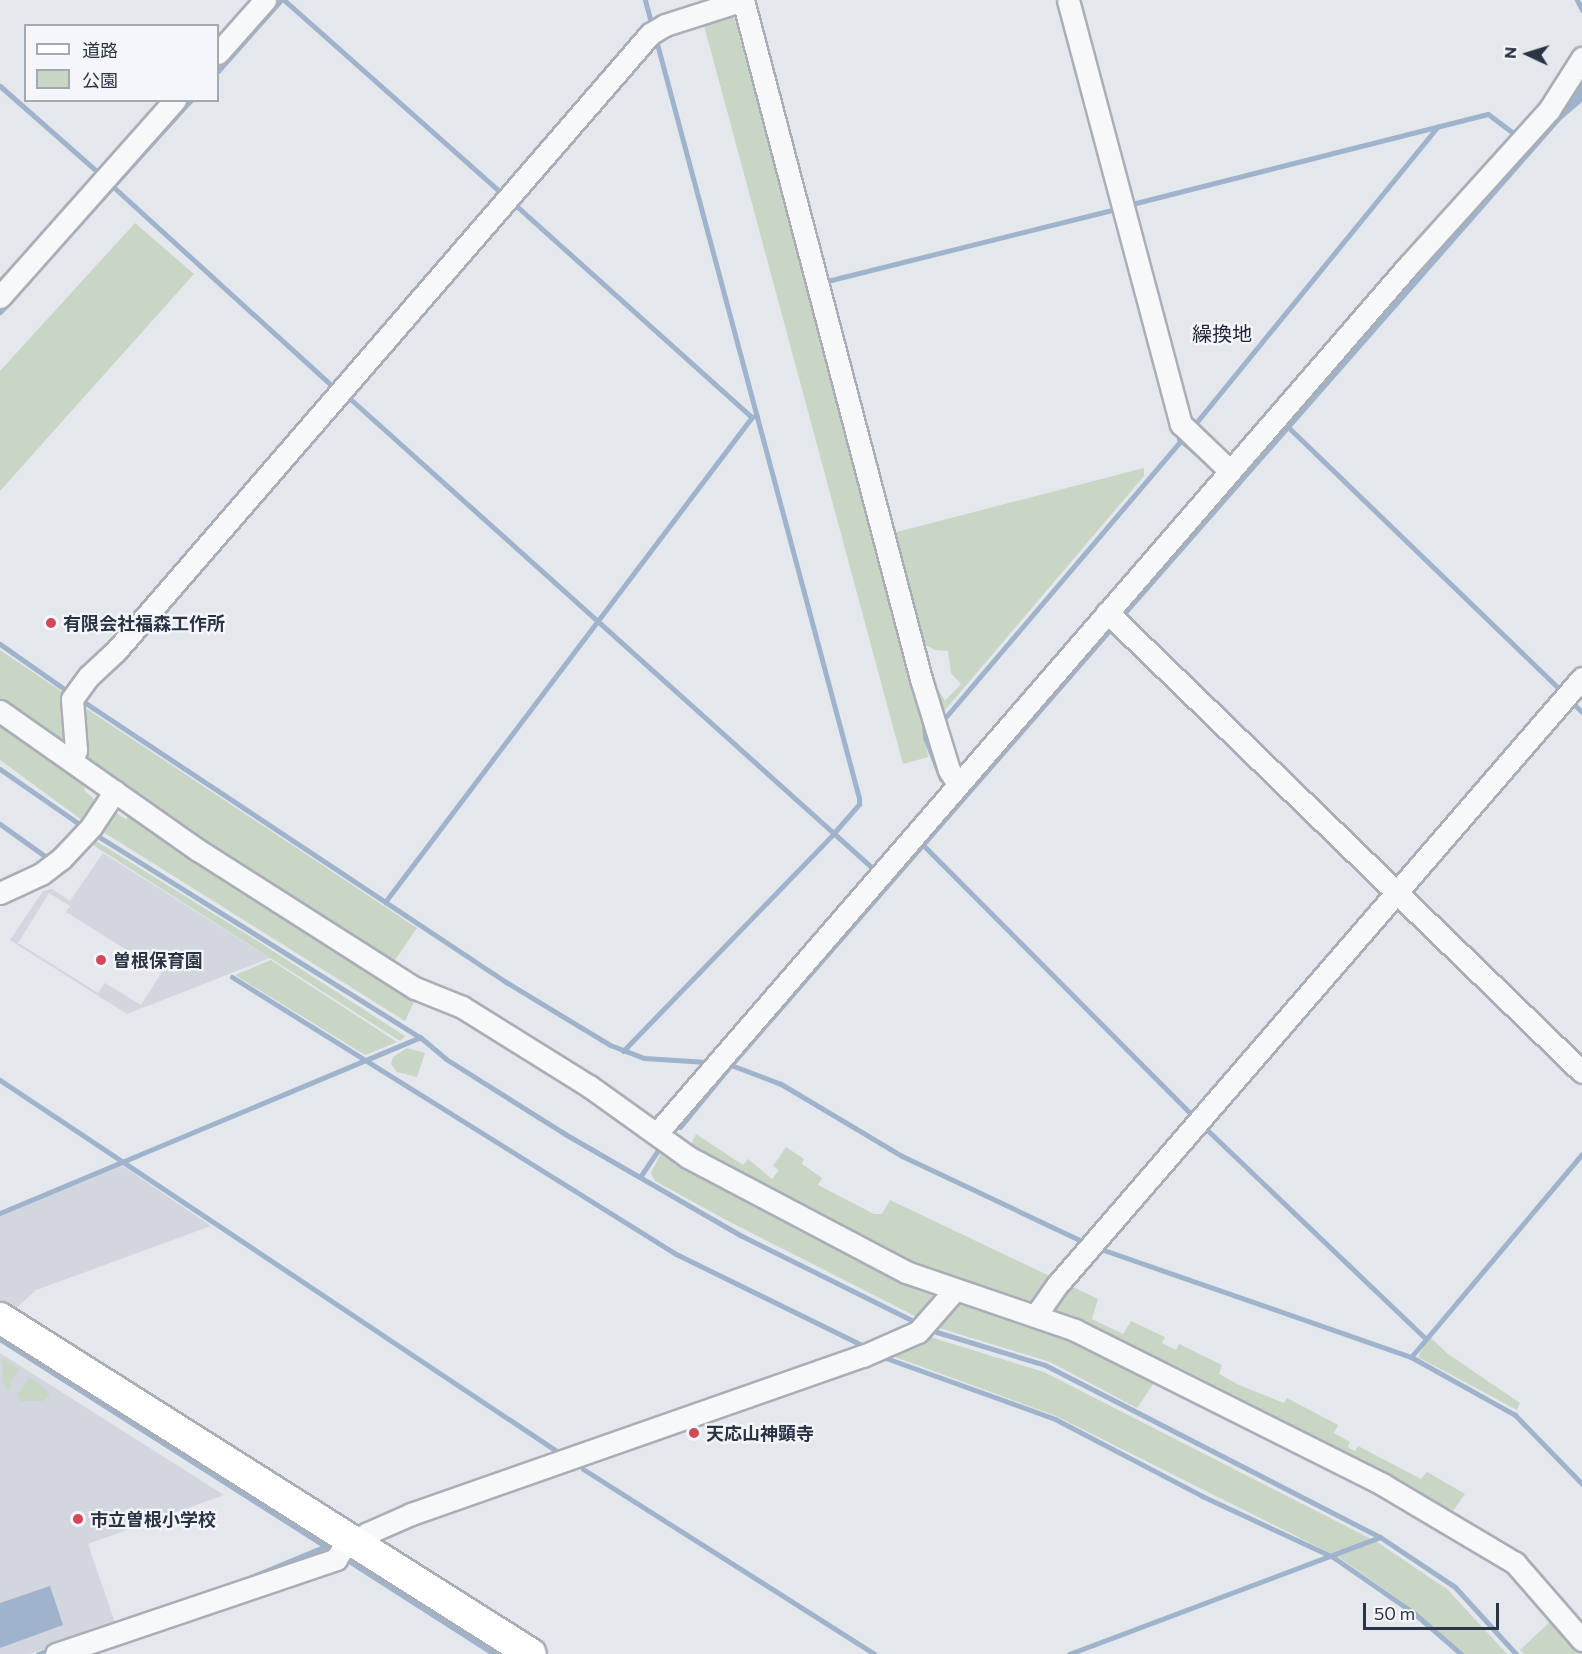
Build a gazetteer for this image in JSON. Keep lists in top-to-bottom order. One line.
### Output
{"districts":["繰換地"],"places":["有限会社福森工作所","曽根保育園","天応山神顕寺","市立曽根小学校"],"legend":["道路","公園"],"scale_bar":"50 m","north":"left"}
